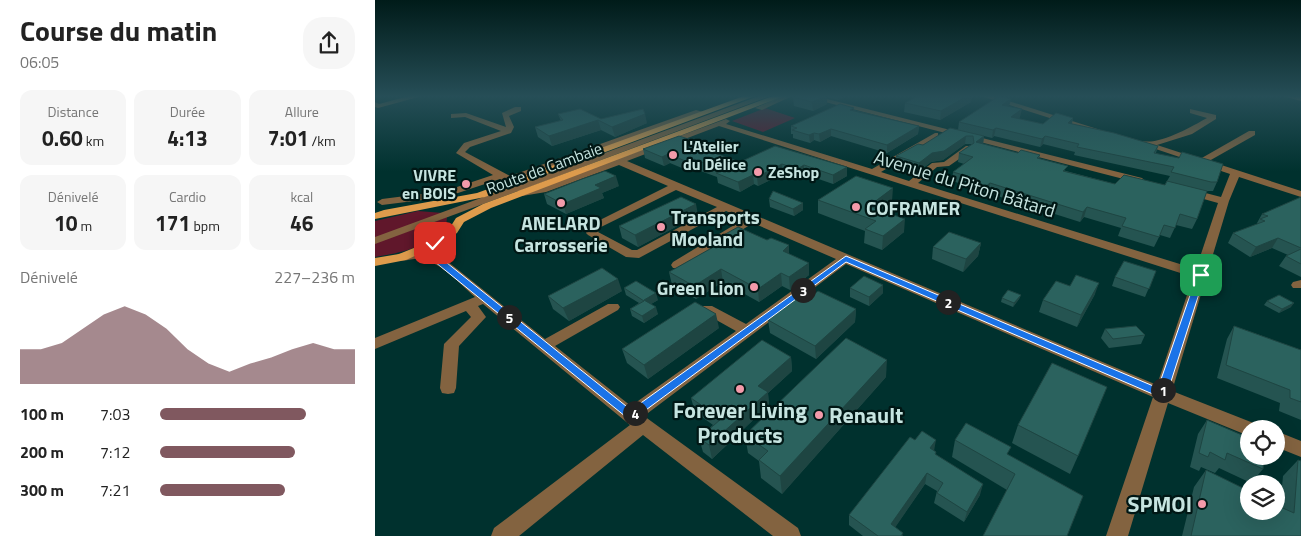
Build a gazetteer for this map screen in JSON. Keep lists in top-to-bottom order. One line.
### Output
{"streets":{"main road":["Route de Cambaie"],"street":["Avenue du Piton Bâtard"]},"places":["L'Atelier du Délice","ZeShop","VIVRE en BOIS","ANELARD Carrosserie","COFRAMER","Transports Mooland","Green Lion","Forever Living Products","Renault","SPMOI"],"page":{"heading":["Course du matin","06:05"],"stats":[["Distance","0.60 km"],["Durée","4:13"],["Allure","7:01 /km"],["Dénivelé","10 m"],["Cardio","171 bpm"],["kcal","46"]],"chart":["Dénivelé","227–236 m"],"pins":["3","2","5","1","4"],"list":[{"name":"100 m","note":"7:03"},{"name":"200 m","note":"7:12"},{"name":"300 m","note":"7:21"}]}}
